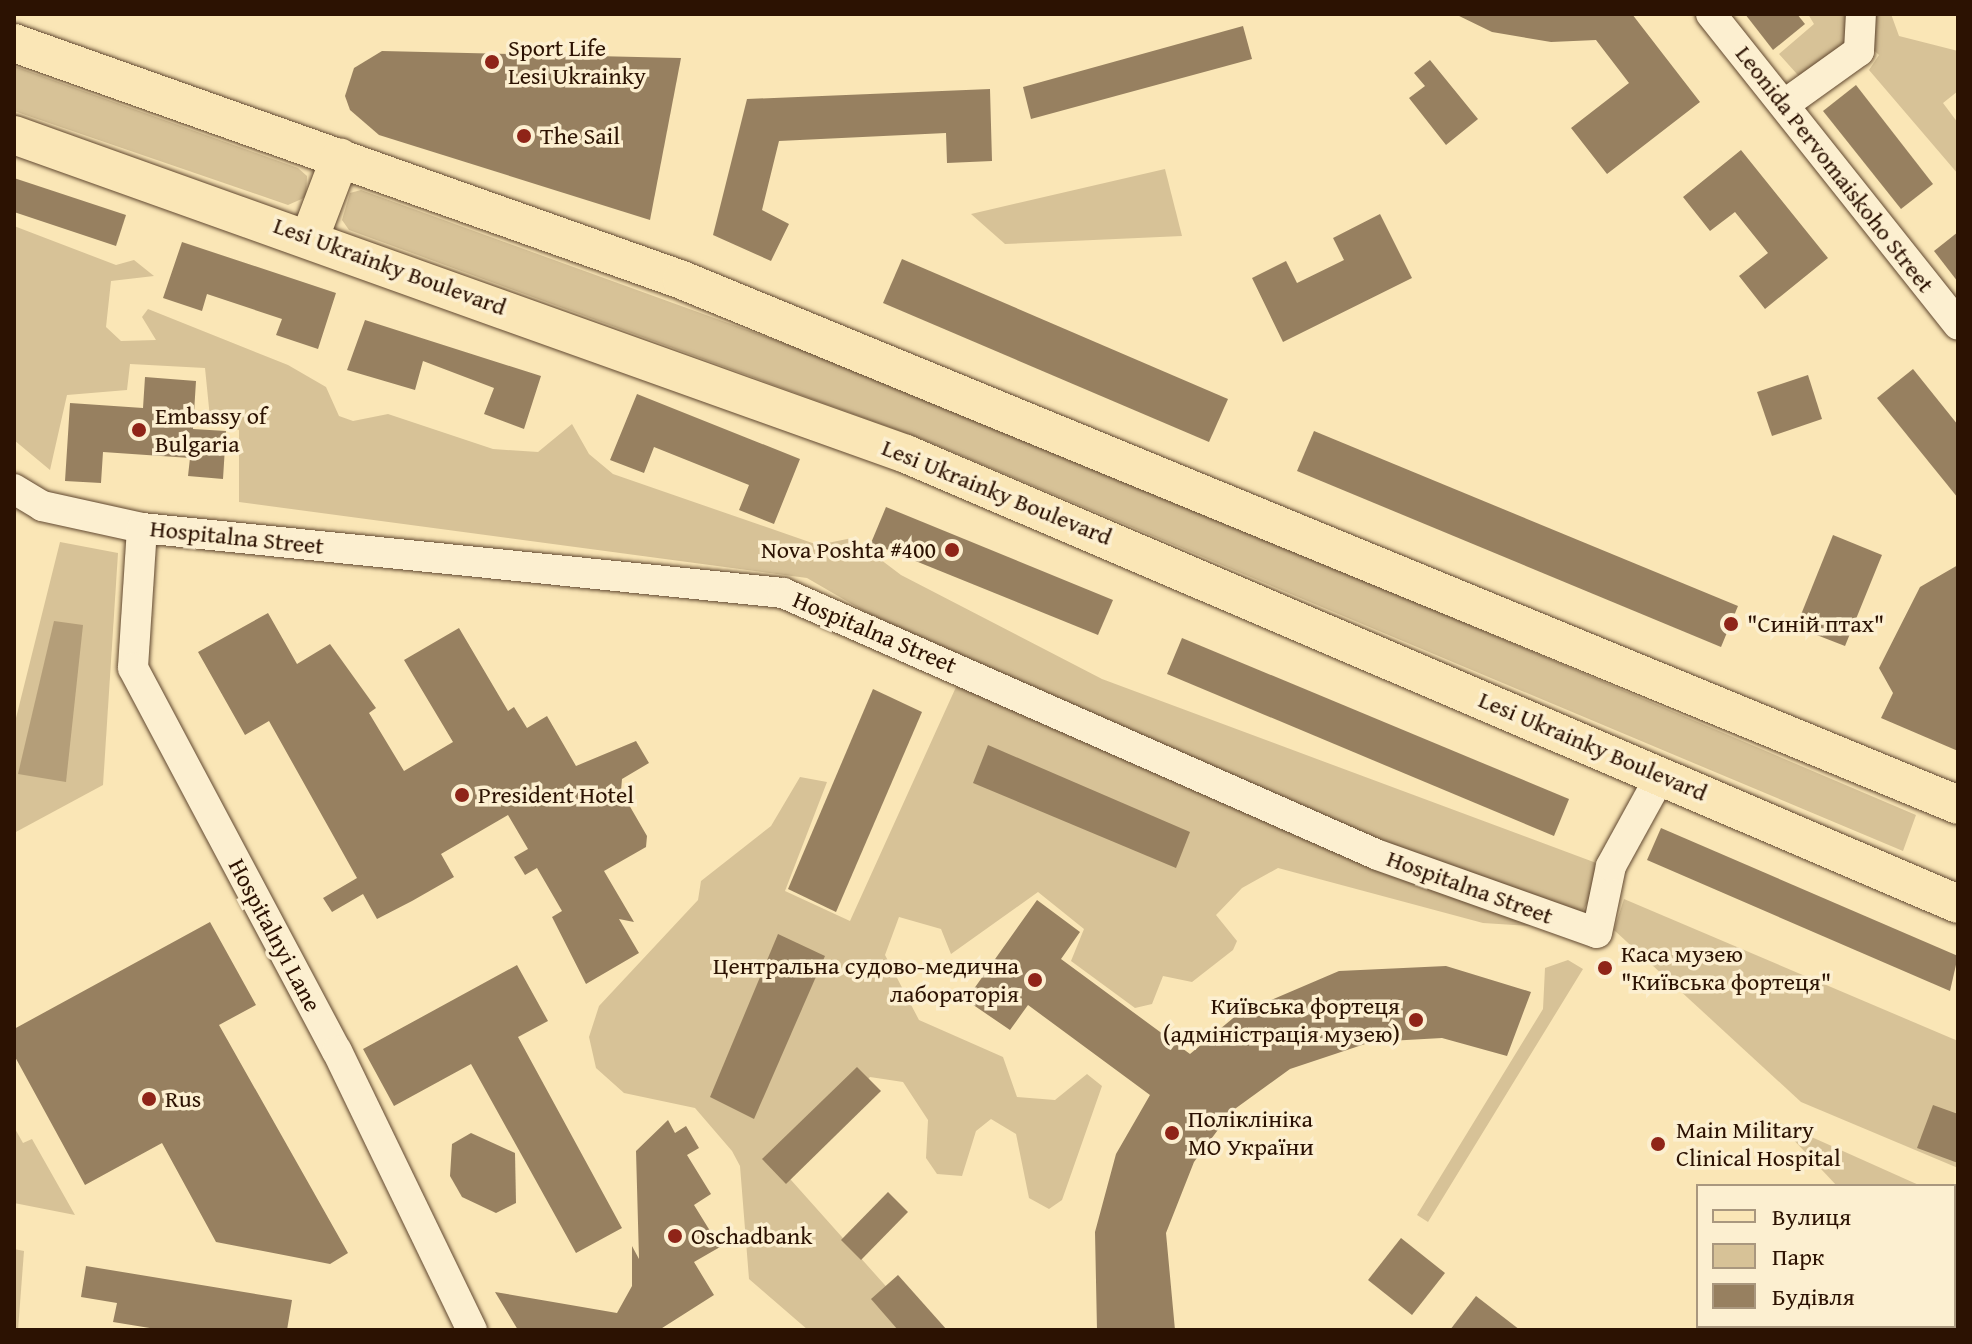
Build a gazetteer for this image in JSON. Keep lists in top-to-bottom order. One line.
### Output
{"streets":{"main road":["Lesi Ukrainky Boulevard"],"street":["Leonida Pervomaiskoho Street","Hospitalna Street","Hospitalnyi Lane"]},"crossings":[["Lesi Ukrainky Boulevard","Hospitalna Street"],["Hospitalna Street","Hospitalnyi Lane"]],"places":["Sport Life Lesi Ukrainky","The Sail","Embassy of Bulgaria","Nova Poshta #400","\"Синій птах\"","President Hotel","Каса музею \"Київська фортеця\"","Центральна судово-медична лабораторія","Київська фортеця (адміністрація музею)","Rus","Поліклініка МО України","Main Military Clinical Hospital","Oschadbank"],"legend":["Вулиця","Парк","Будівля"]}
